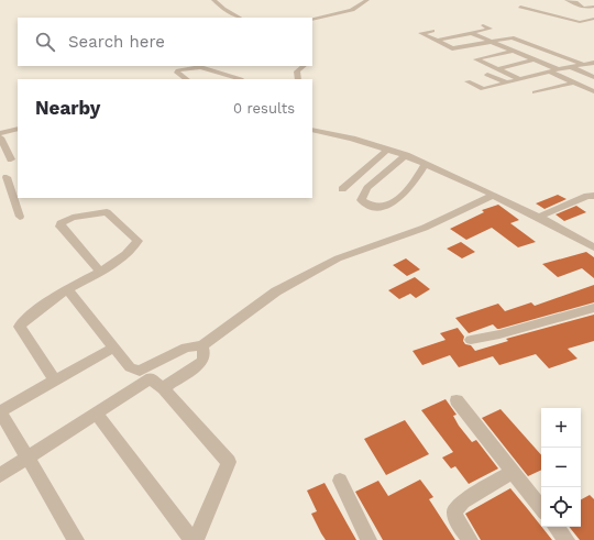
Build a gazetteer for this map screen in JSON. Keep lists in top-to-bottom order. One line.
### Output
{"page":{"search":"Search here","heading":["Nearby","0 results"],"map_buttons":["+","−"]}}
